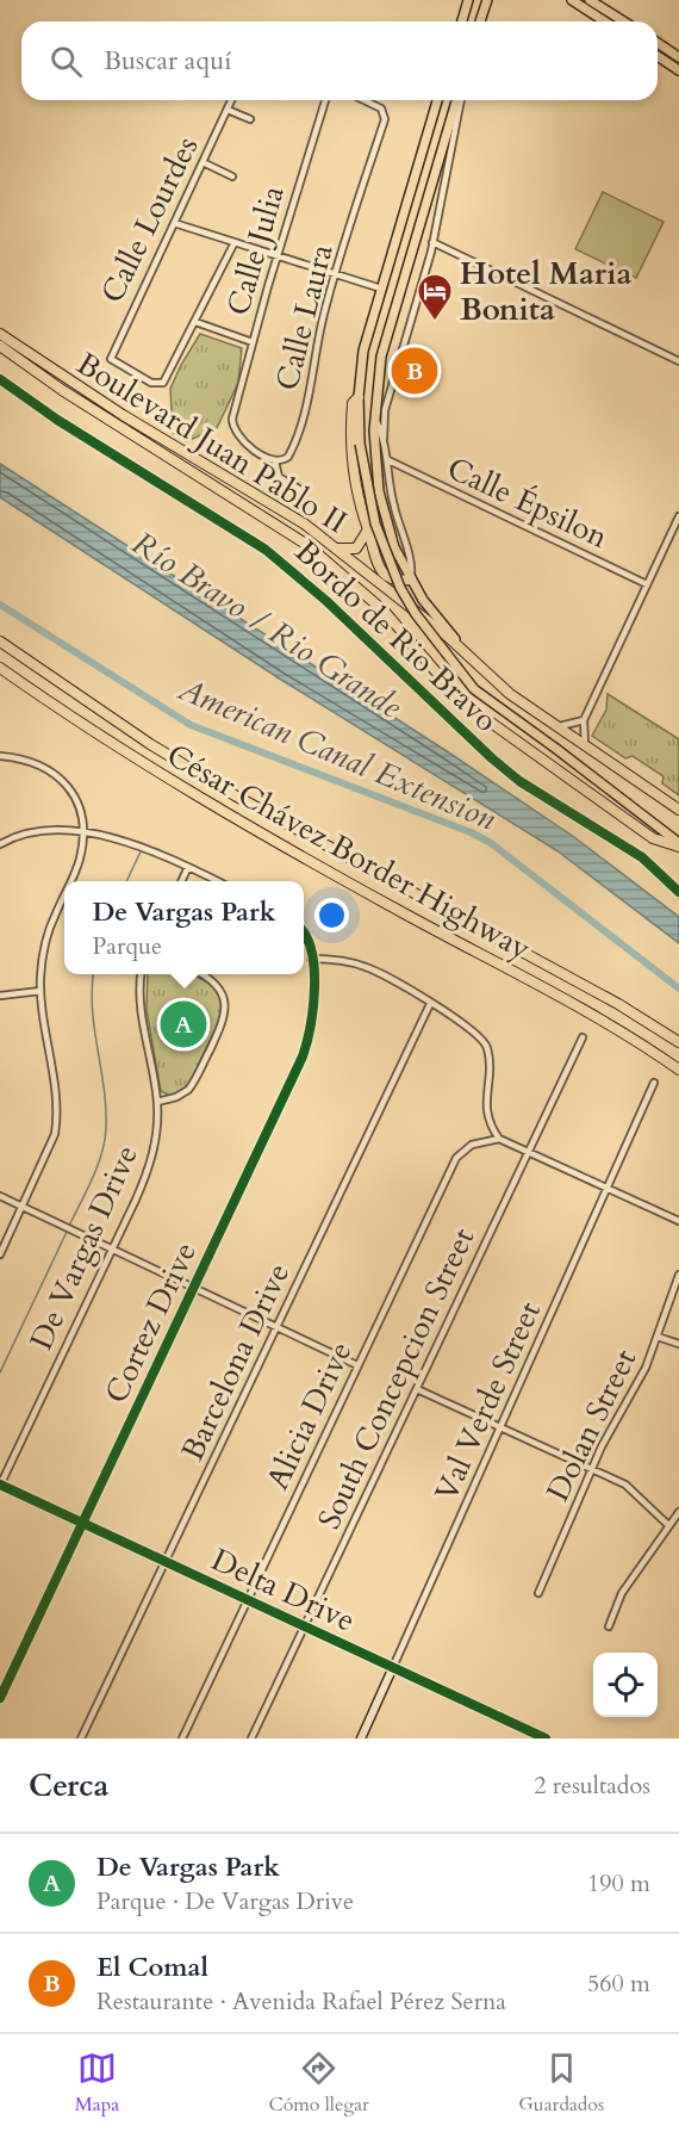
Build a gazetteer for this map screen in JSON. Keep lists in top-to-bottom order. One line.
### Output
{"streets":{"highway":["Boulevard Juan Pablo II","César Chávez Border Highway"],"main road":["Val Verde Street","Delta Drive"],"street":["Calle Lourdes","Calle Julia","Calle Laura","Calle Épsilon","De Vargas Drive","Cortez Drive","Barcelona Drive","South Concepcion Street","Alicia Drive","Dolan Street"],"cycle path":["Bordo de Rio Bravo"]},"crossings":[["Calle Julia","Calle Laura"],["De Vargas Drive","Delta Drive"],["Cortez Drive","Delta Drive"],["Barcelona Drive","Delta Drive"],["South Concepcion Street","Delta Drive"],["Val Verde Street","Delta Drive"],["Alicia Drive","Delta Drive"]],"water":["Río Bravo / Rio Grande","American Canal Extension"],"places":{"hotel":["Hotel Maria Bonita"]},"page":{"search":"Buscar aquí","pins":["B","A"],"popup":["De Vargas Park","Parque"],"heading":["Cerca","2 resultados"],"list":[{"mark":"A","name":"De Vargas Park","note":"Parque · De Vargas Drive","value":"190 m"},{"mark":"B","name":"El Comal","note":"Restaurante · Avenida Rafael Pérez Serna","value":"560 m"}],"nav":["Mapa","Cómo llegar","Guardados"]}}
